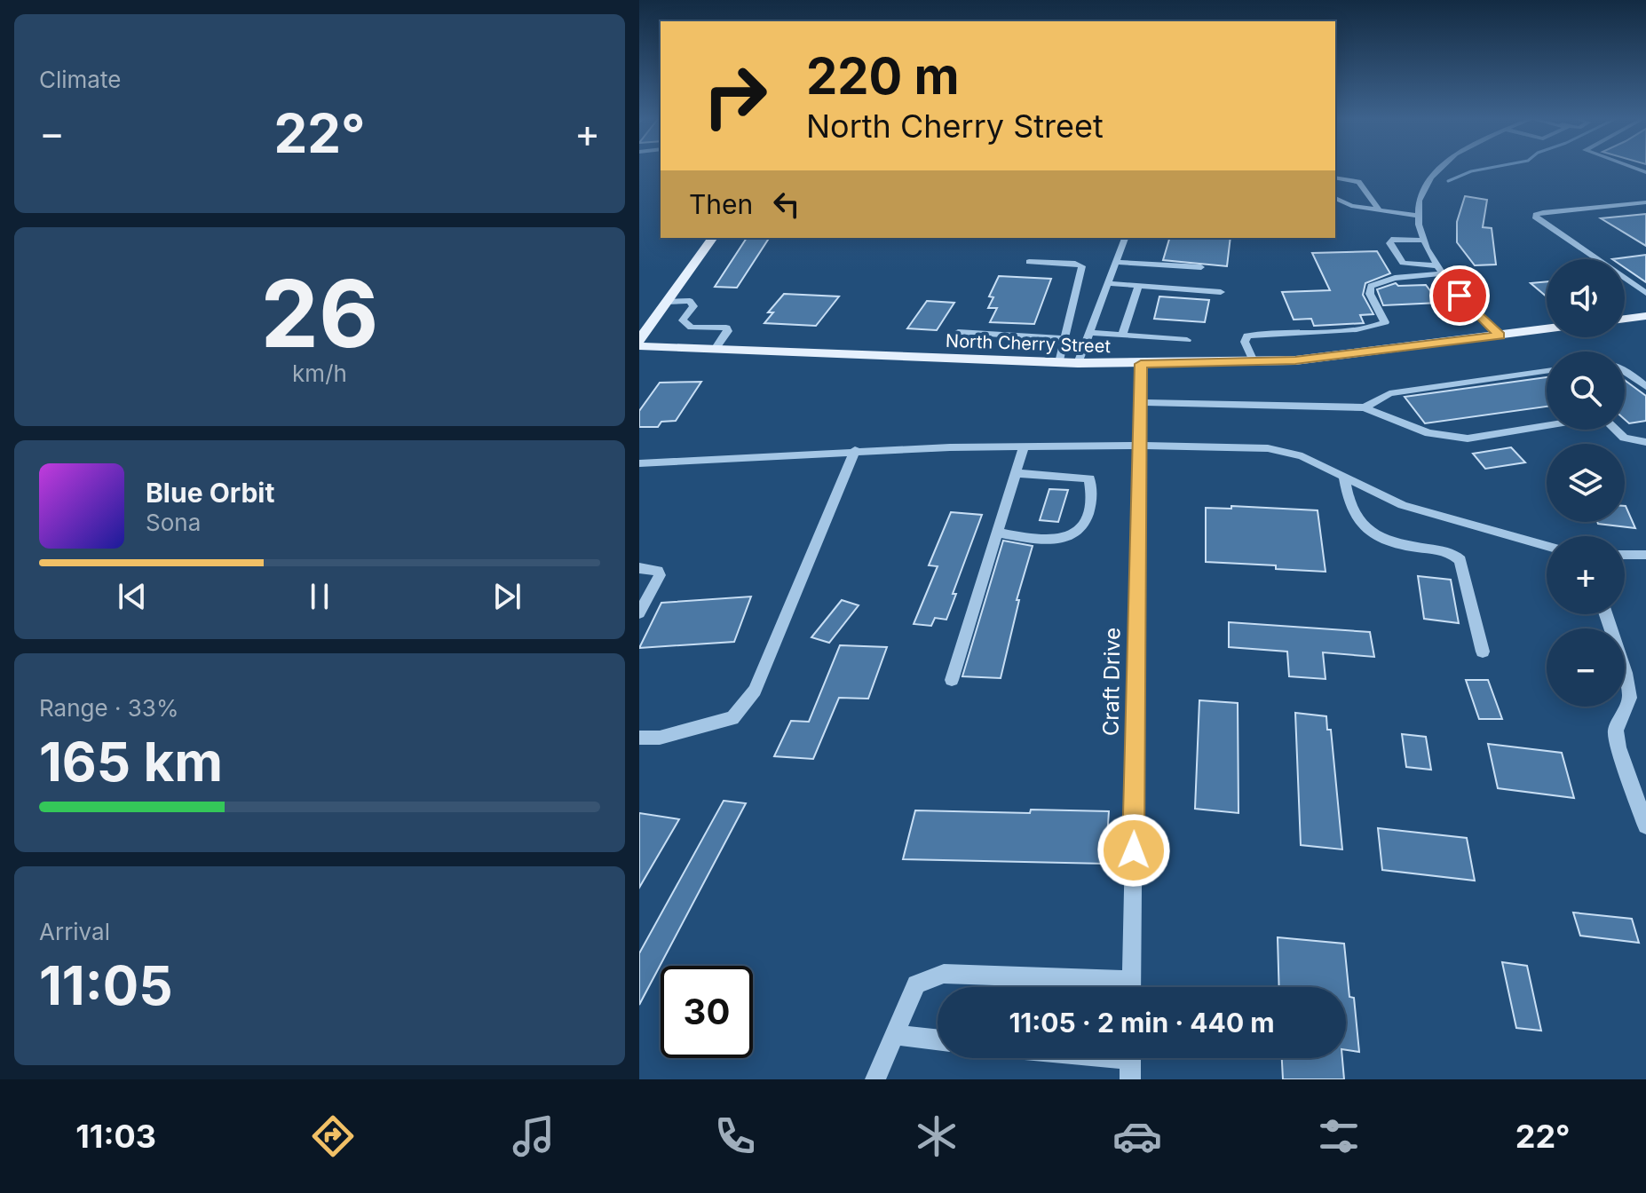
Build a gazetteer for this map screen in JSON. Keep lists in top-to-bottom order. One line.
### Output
{"streets":{"main road":["North Cherry Street"],"street":["Craft Drive"]},"crossings":[["North Cherry Street","Craft Drive"]],"page":{"tile":["Climate",["26","km/h"],["Range · 33%","165 km"],["Arrival","11:05"]],"turn":["220 m","North Cherry Street"],"heat":["−","22°","+"],"then":"Then","map_buttons":["+","−"],"song":["Blue Orbit","Sona"],"limit":"30","trip":"11:05 · 2 min · 440 m","tabs":["11:03","22°"]}}
